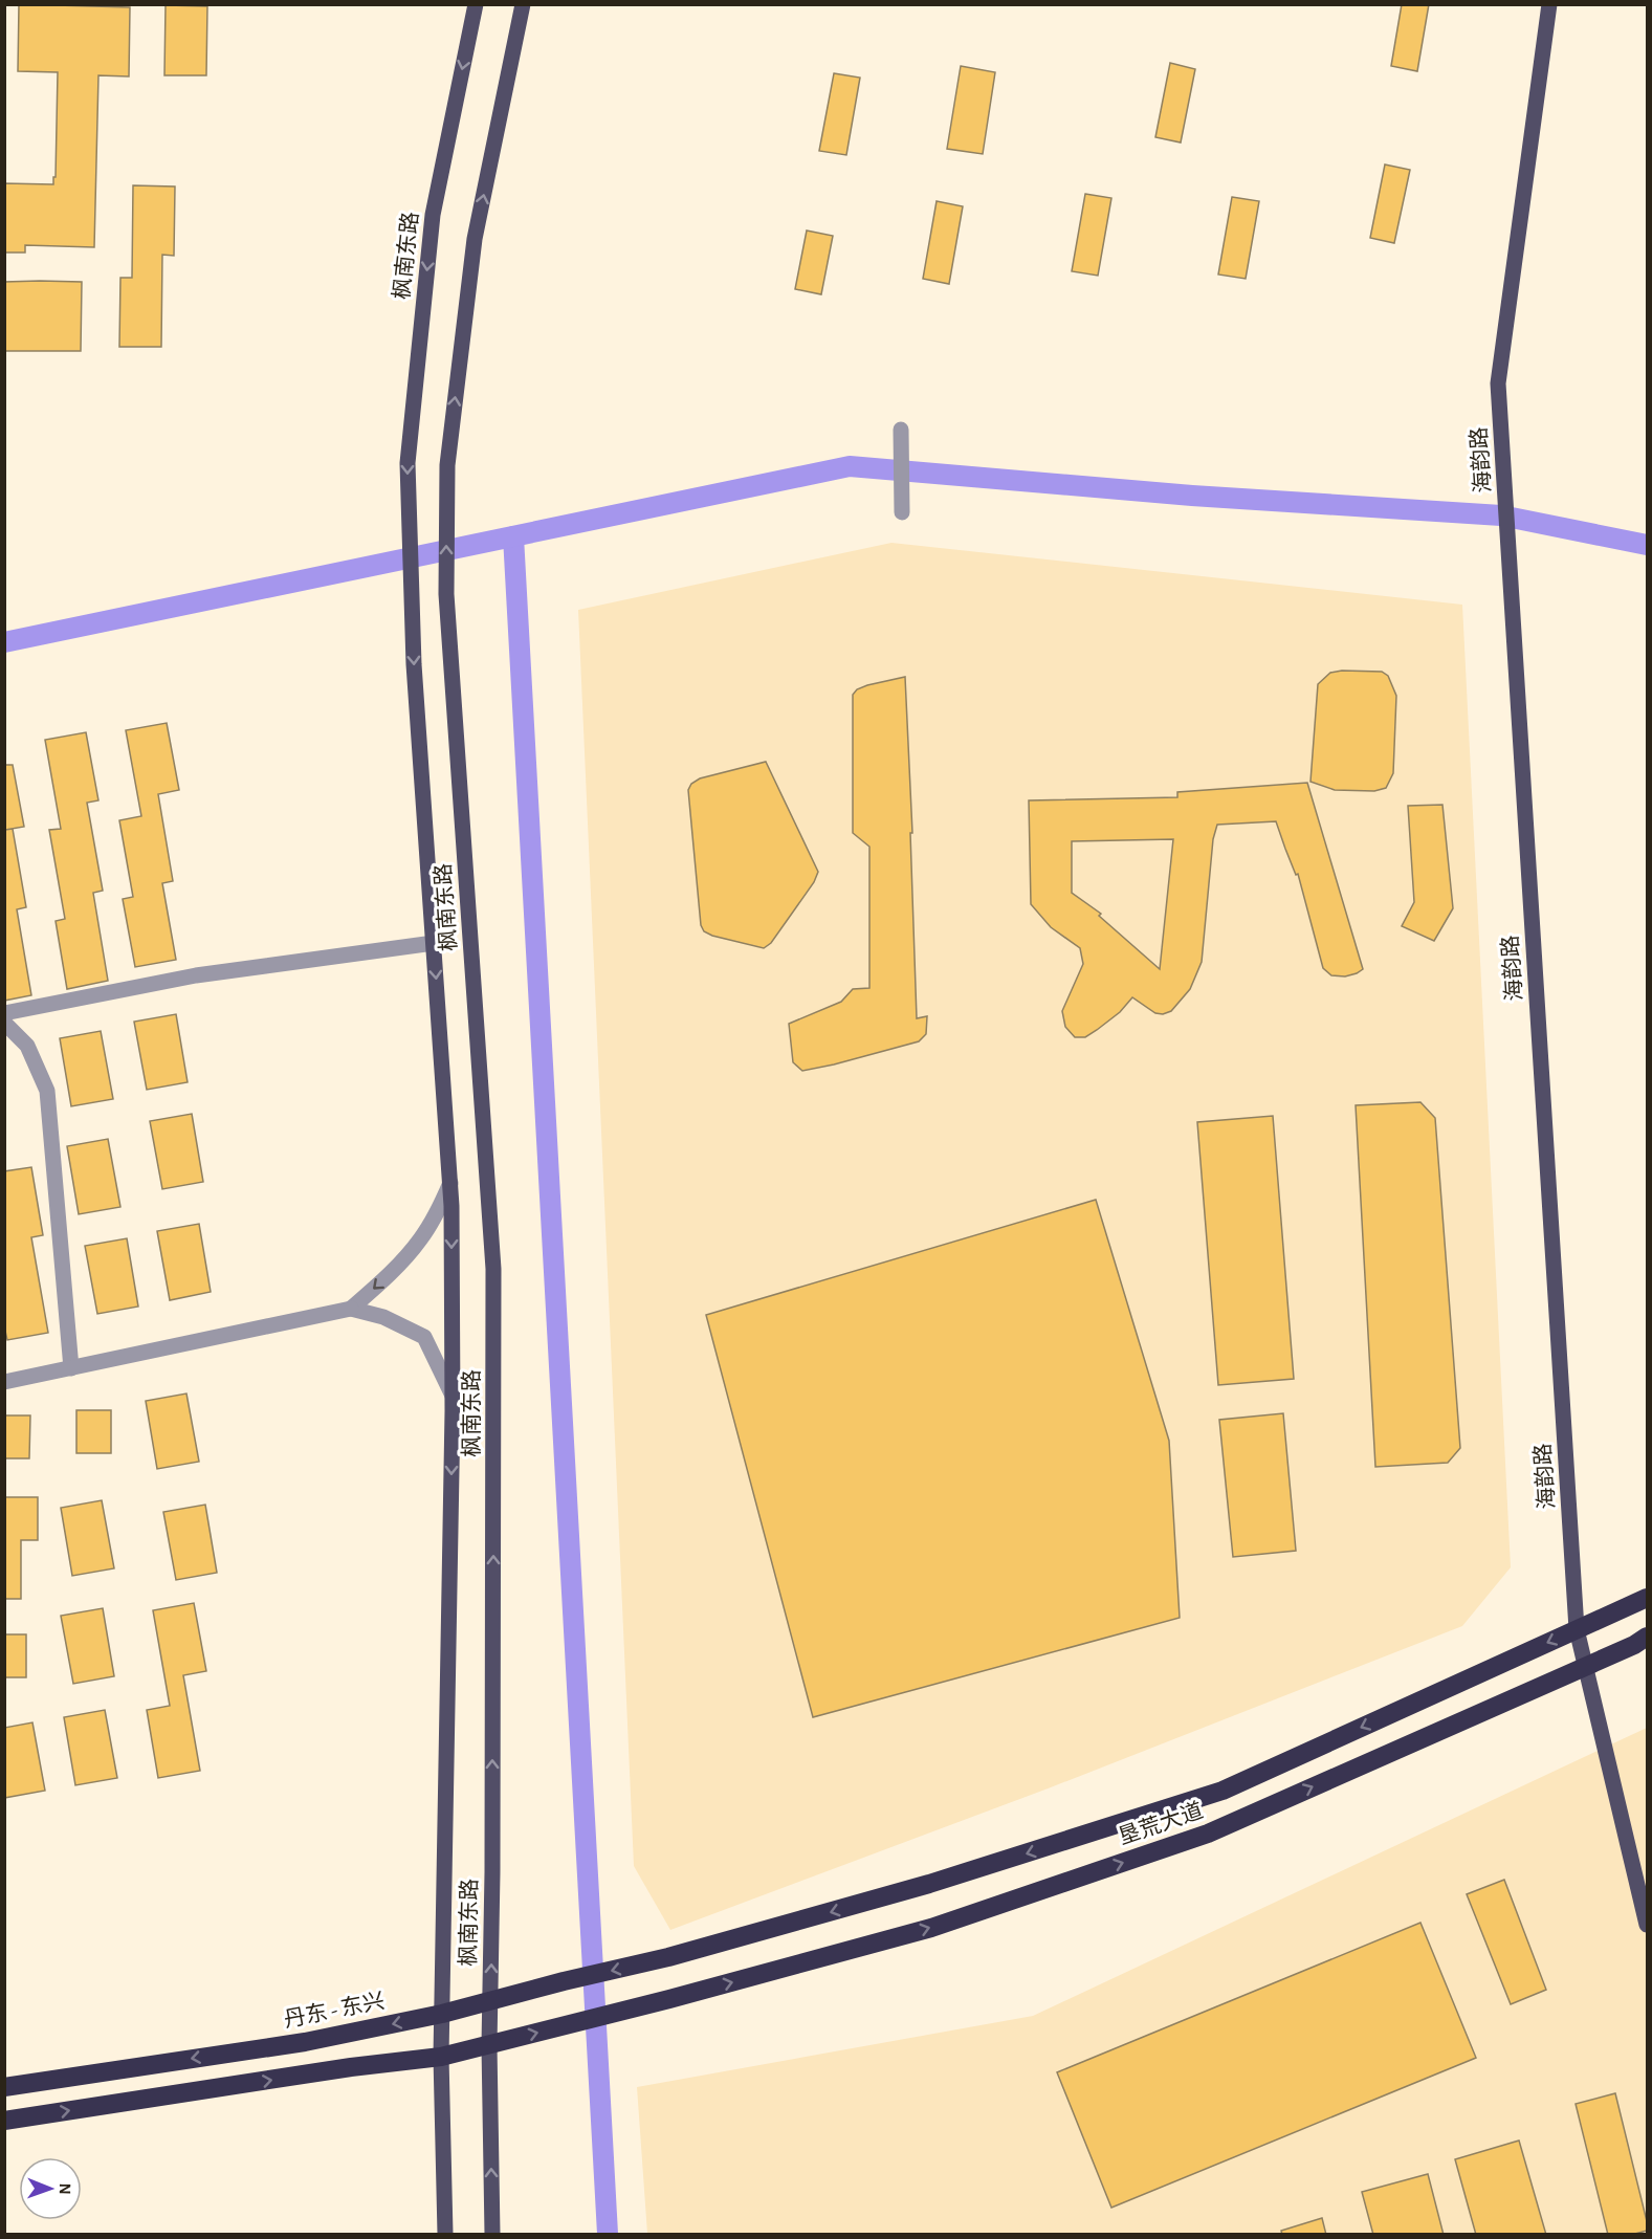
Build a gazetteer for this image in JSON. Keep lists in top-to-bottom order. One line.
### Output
{"streets":{"highway":["垦荒大道","丹东 - 东兴"],"main road":["枫南东路","海韵路"]},"crossings":[["枫南东路","垦荒大道"],["枫南东路","丹东 - 东兴"],["海韵路","垦荒大道"],["垦荒大道","丹东 - 东兴"]],"north":"right"}
